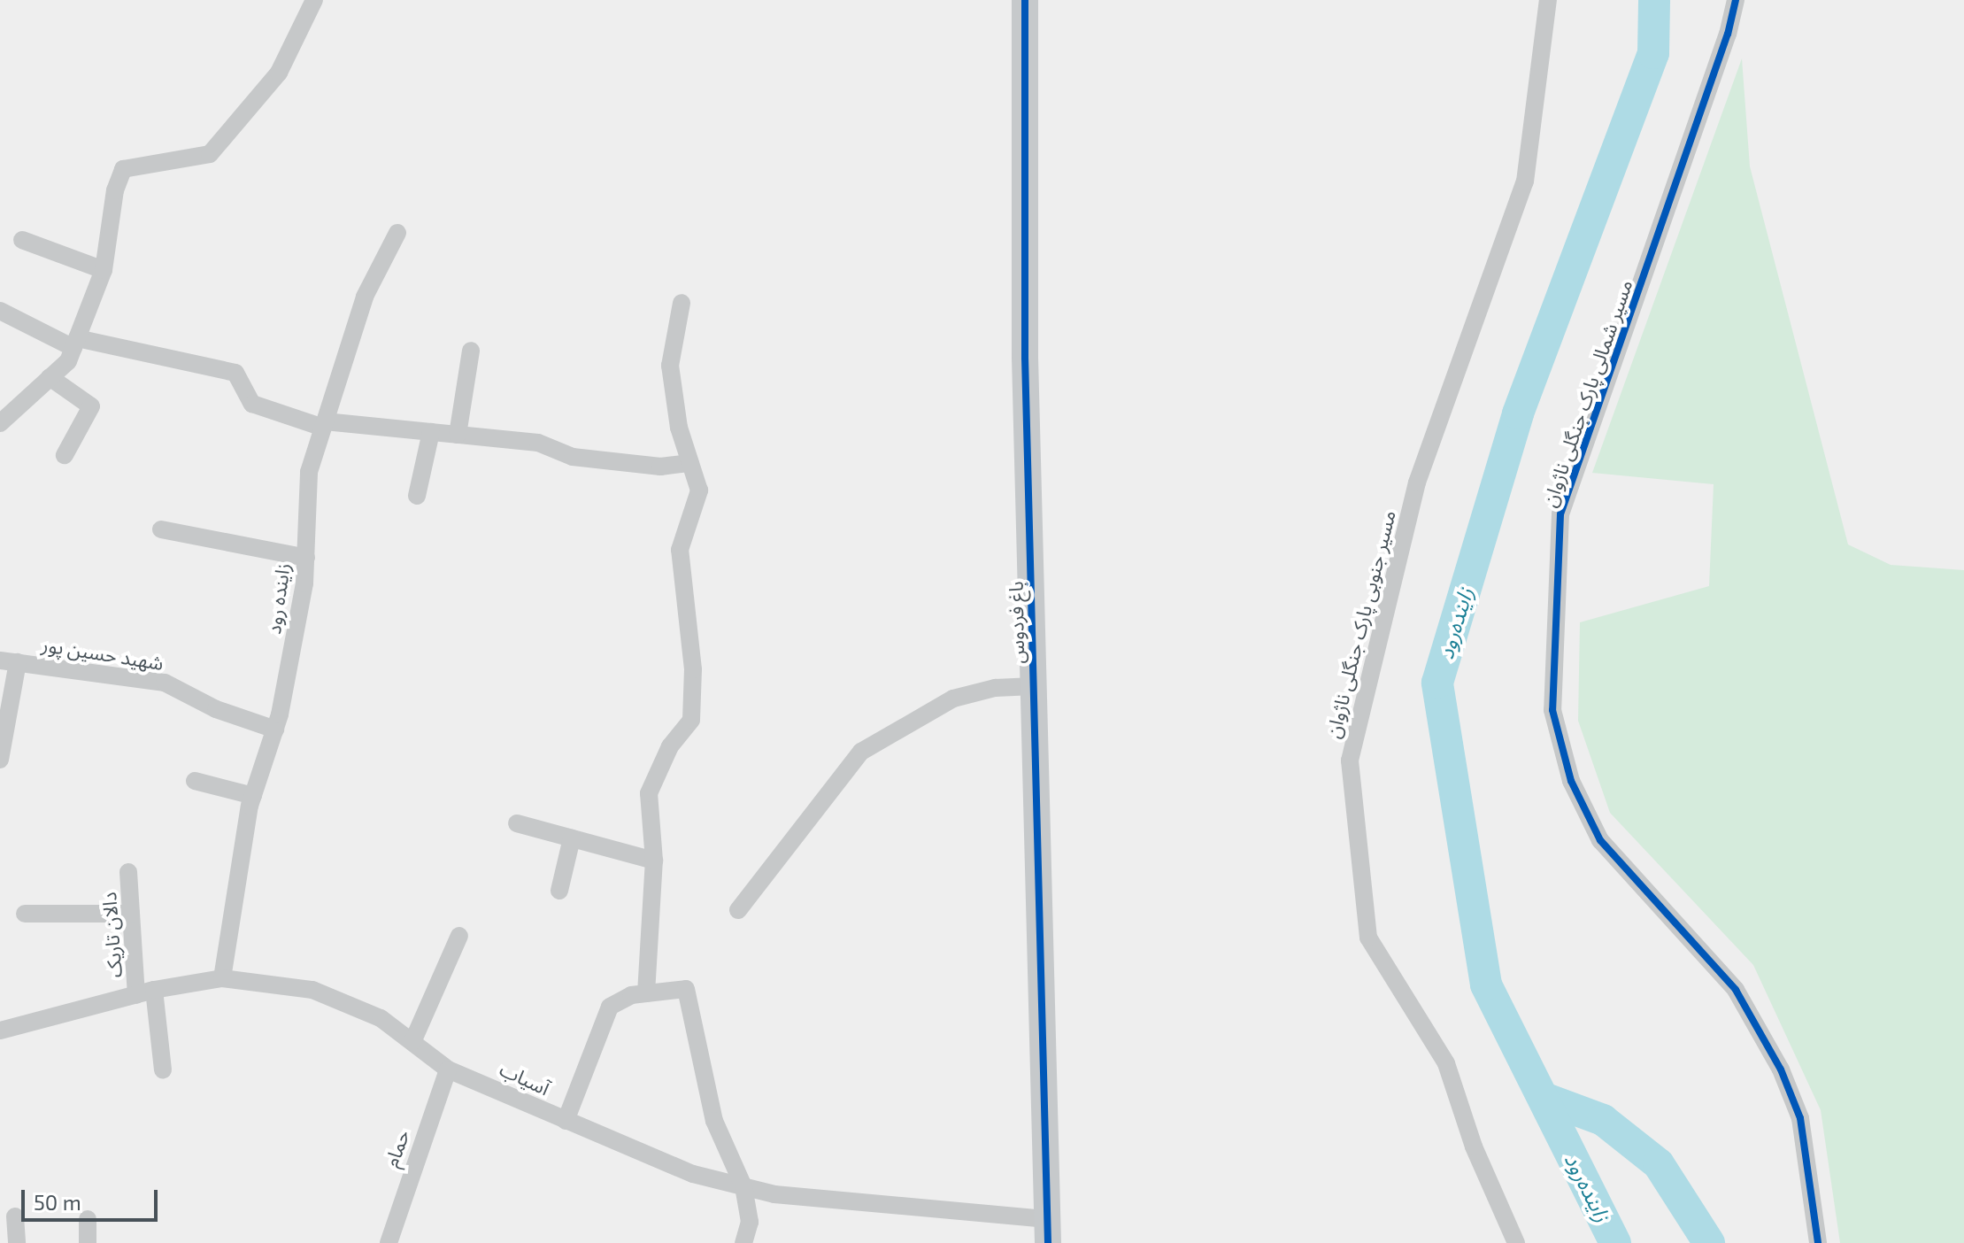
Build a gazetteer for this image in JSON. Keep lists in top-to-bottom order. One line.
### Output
{"streets":{"street":["مسیر شمالی پارک جنگلی ناژوان","زاینده رود","باغ فردوس","مسیر جنوبی پارک جنگلی ناژوان","شهید حسین پور","دالان تاریک","آسیاب","حمام"]},"crossings":[["زاینده رود","شهید حسین پور"],["زاینده رود","آسیاب"],["باغ فردوس","آسیاب"],["دالان تاریک","آسیاب"],["آسیاب","حمام"]],"water":["زاینده‌رود"],"scale_bar":"50 m"}
